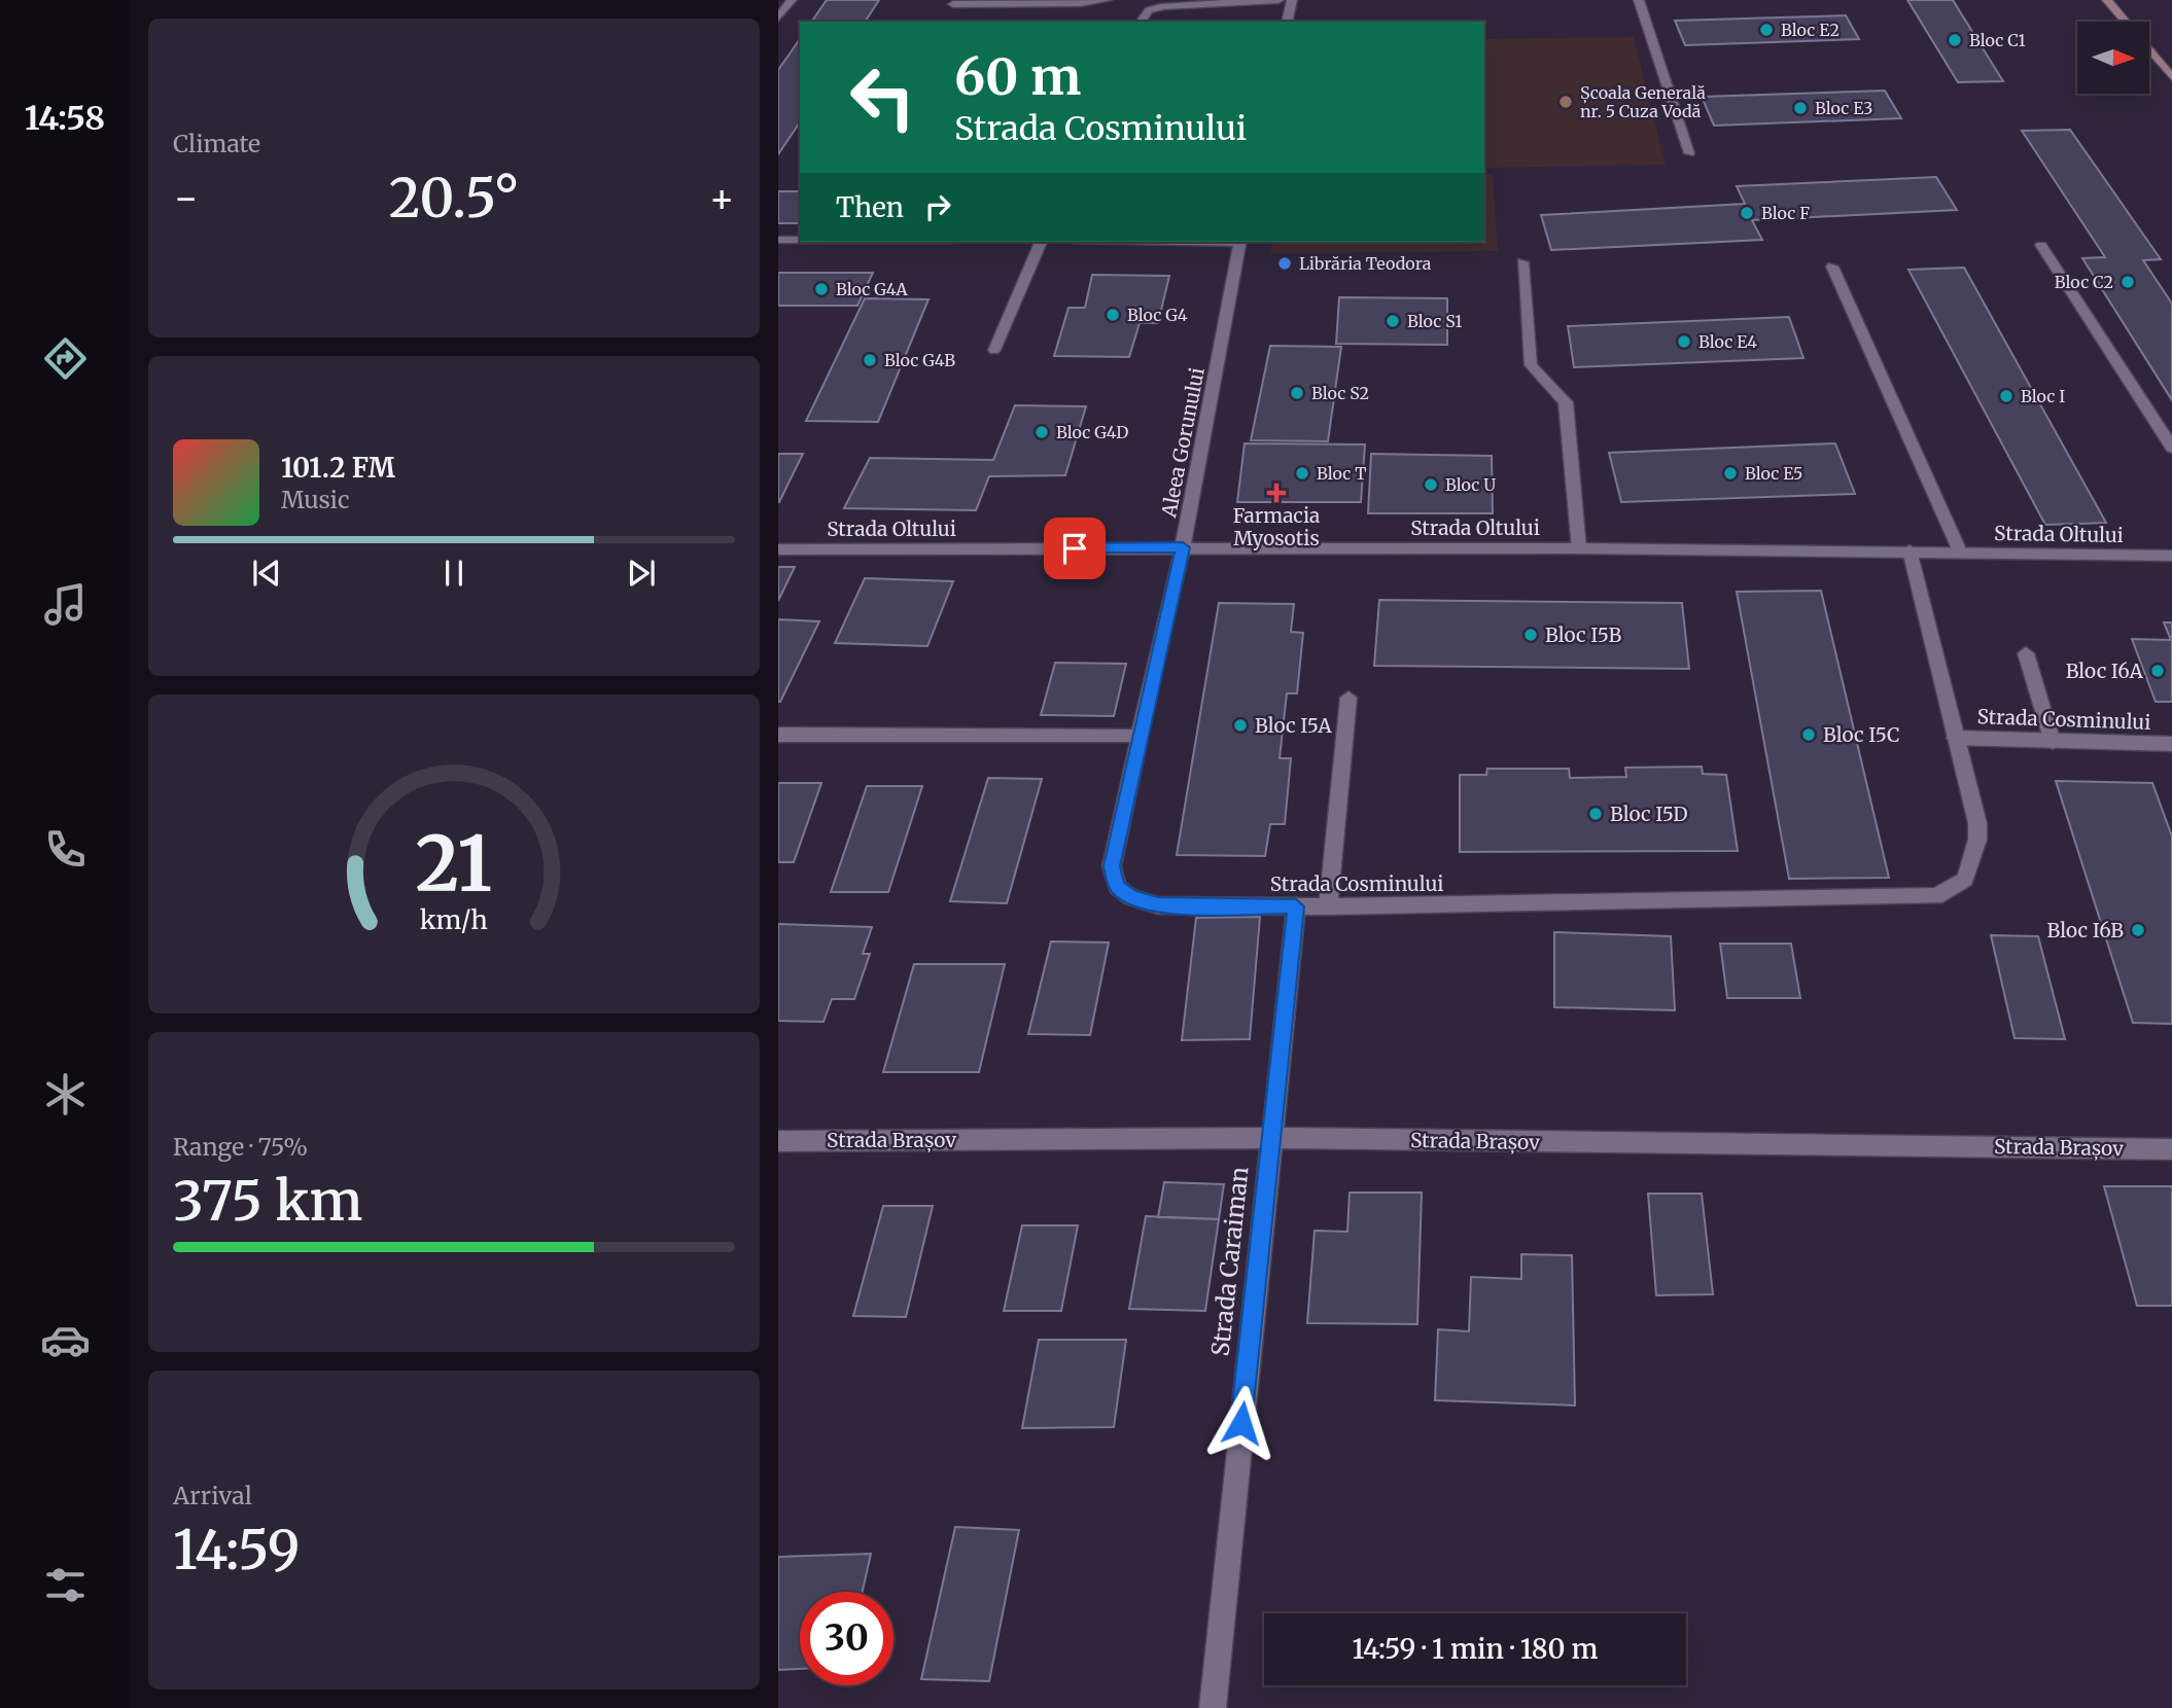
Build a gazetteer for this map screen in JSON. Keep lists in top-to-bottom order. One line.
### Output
{"streets":{"street":["Aleea Gorunului","Strada Oltului","Strada Cosminului","Strada Brașov","Strada Caraiman"]},"crossings":[["Aleea Gorunului","Strada Oltului"],["Aleea Gorunului","Strada Cosminului"],["Strada Oltului","Strada Cosminului"],["Strada Cosminului","Strada Caraiman"],["Strada Brașov","Strada Caraiman"]],"places":{"other":["Bloc E2","Bloc C1","Școala Generală nr. 5 Cuza Vodă","Bloc E3","Bloc F","Librăria Teodora","Bloc C2","Bloc G4A","Bloc G4","Bloc S1","Bloc E4","Bloc G4B","Bloc S2","Bloc I","Bloc G4D","Bloc T","Bloc E5","Bloc U","Bloc I5B","Bloc I6A","Bloc I5A","Bloc I5C","Bloc I5D","Bloc I6B"],"health":["Farmacia Myosotis"]},"north":"right","page":{"tabs":"14:58","tile":["Climate",["Range · 75%","375 km"],["Arrival","14:59"]],"turn":["60 m","Strada Cosminului"],"heat":["−","20.5°","+"],"then":"Then","song":["101.2 FM","Music"],"limit":"30","trip":"14:59 · 1 min · 180 m","gauge":["21","km/h"]}}
